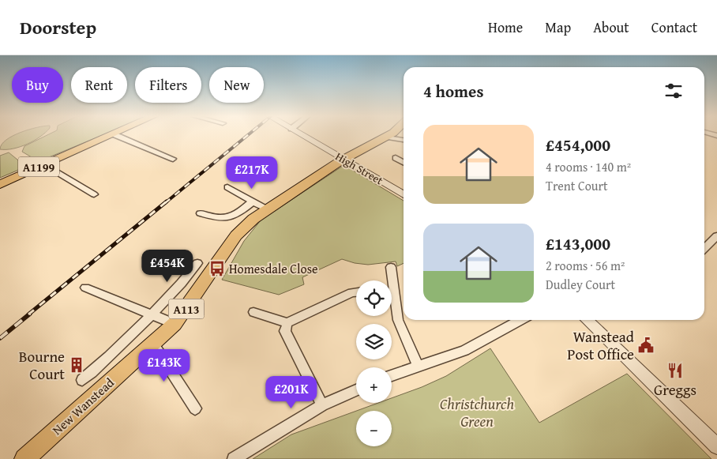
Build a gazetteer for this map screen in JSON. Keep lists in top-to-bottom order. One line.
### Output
{"streets":{"main road":["A1199","A113","New Wanstead"],"street":["High Street"]},"crossings":[["High Street","A113"],["High Street","New Wanstead"],["A113","New Wanstead"]],"parks":["Christchurch Green"],"places":{"bus stop":["Homesdale Close"],"public building":["Wanstead Post Office"],"building":["Bourne Court"],"restaurant":["Greggs"]},"page":{"header":"Doorstep","nav":["Home","Map","About","Contact"],"chip":["Buy","Rent","Filters","New"],"heading":"4 homes","list":[{"name":"£454,000","note":"4 rooms · 140 m² · Trent Court"},{"name":"£143,000","note":"2 rooms · 56 m² · Dudley Court"}],"price":["£217K","£454K","£143K","£201K"],"map_buttons":["+","−"]}}
